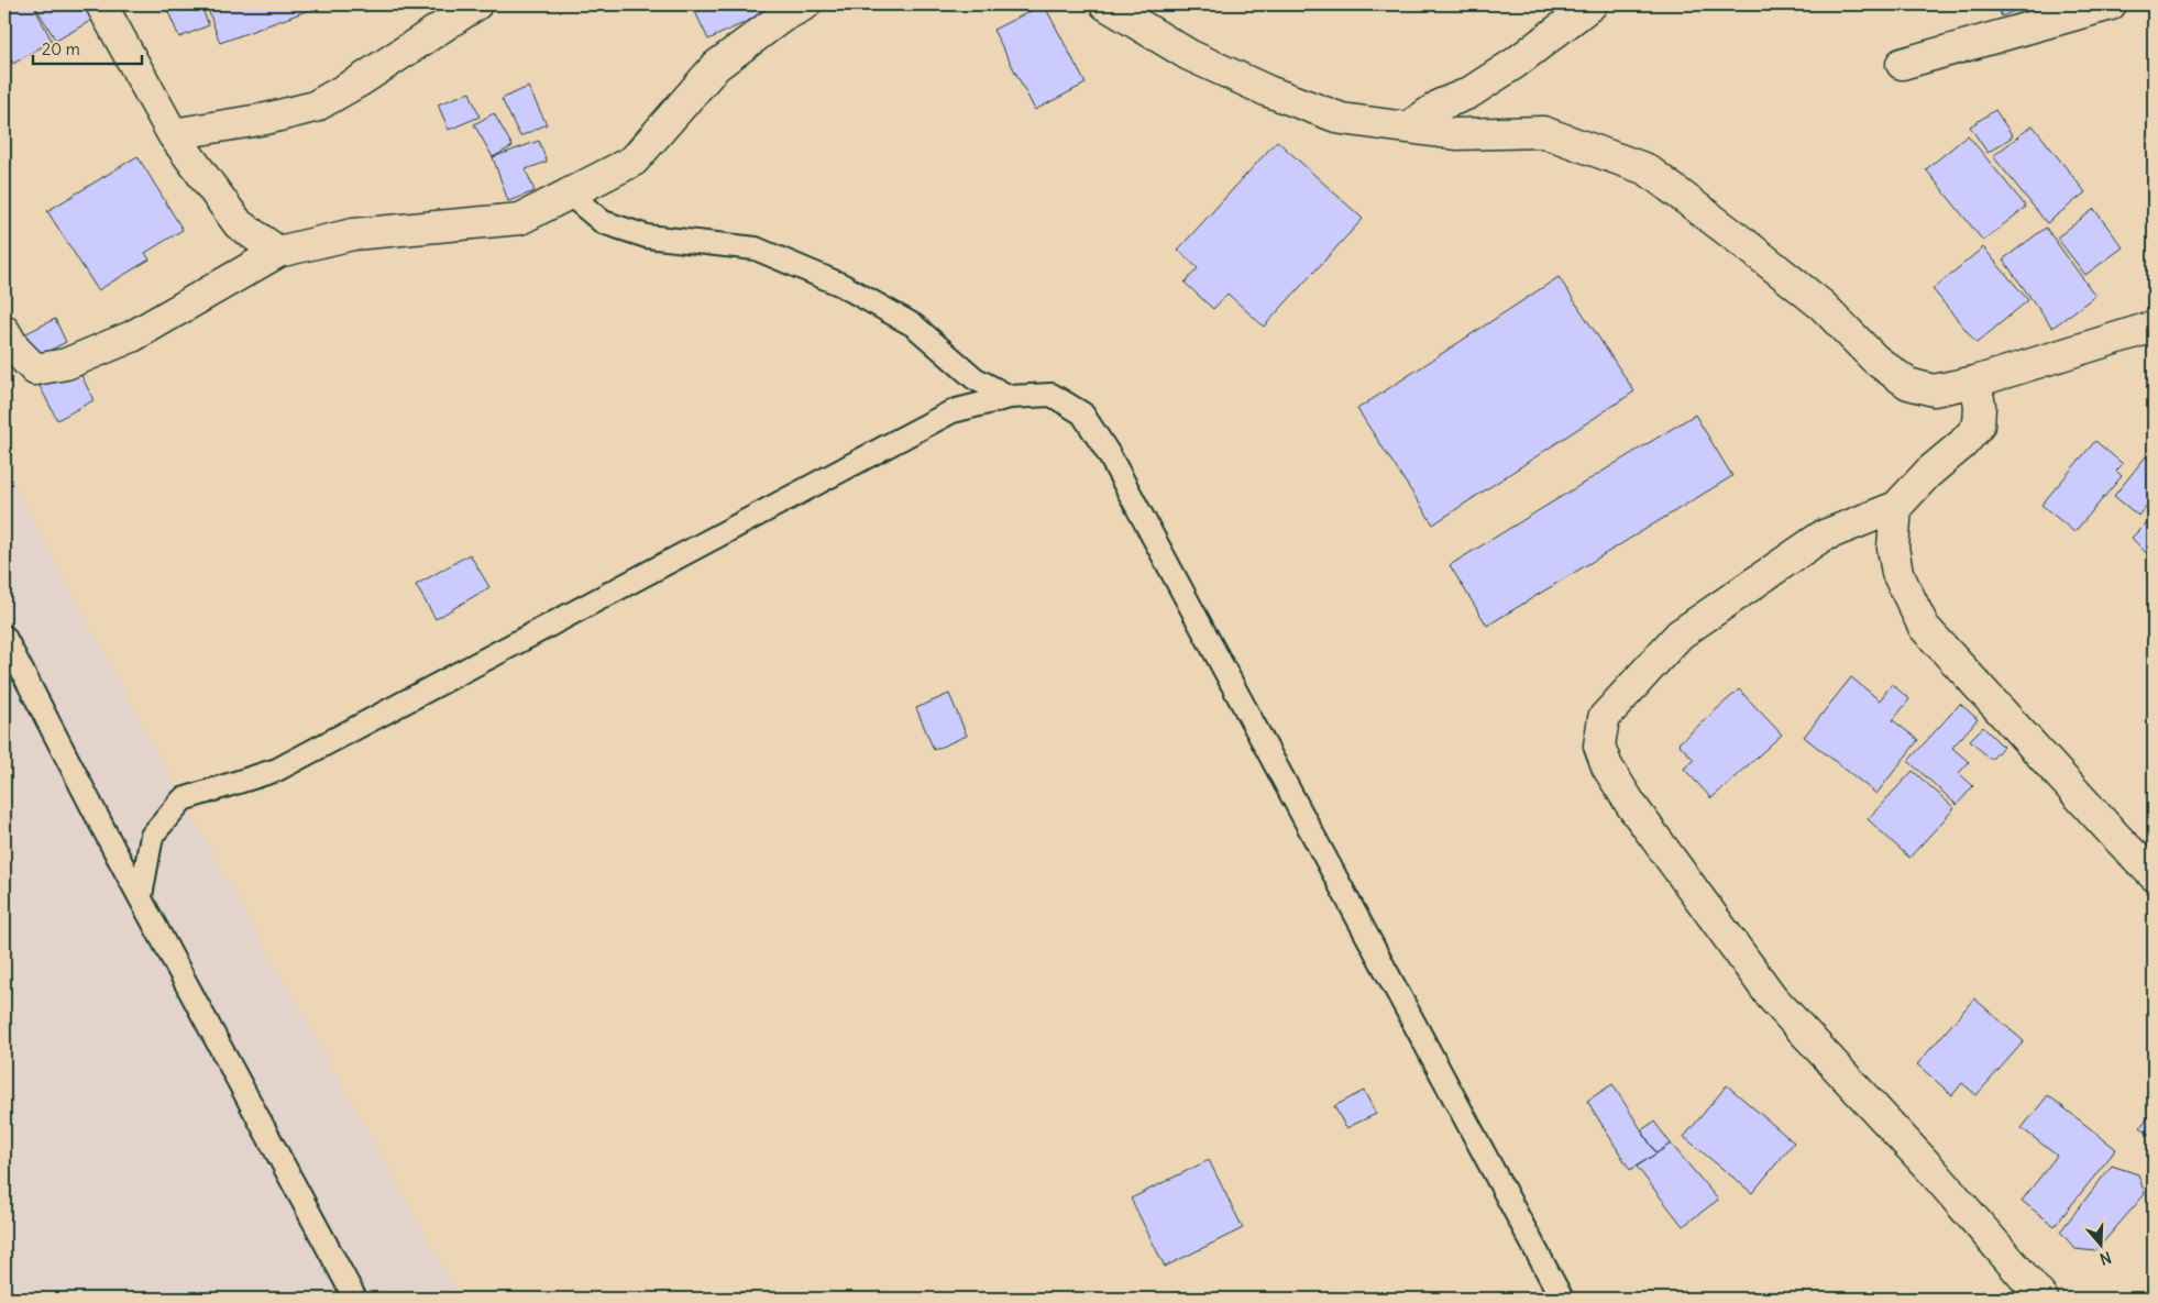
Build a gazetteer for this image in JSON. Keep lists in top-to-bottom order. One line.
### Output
{"scale_bar":"20 m","north":"bottom"}
